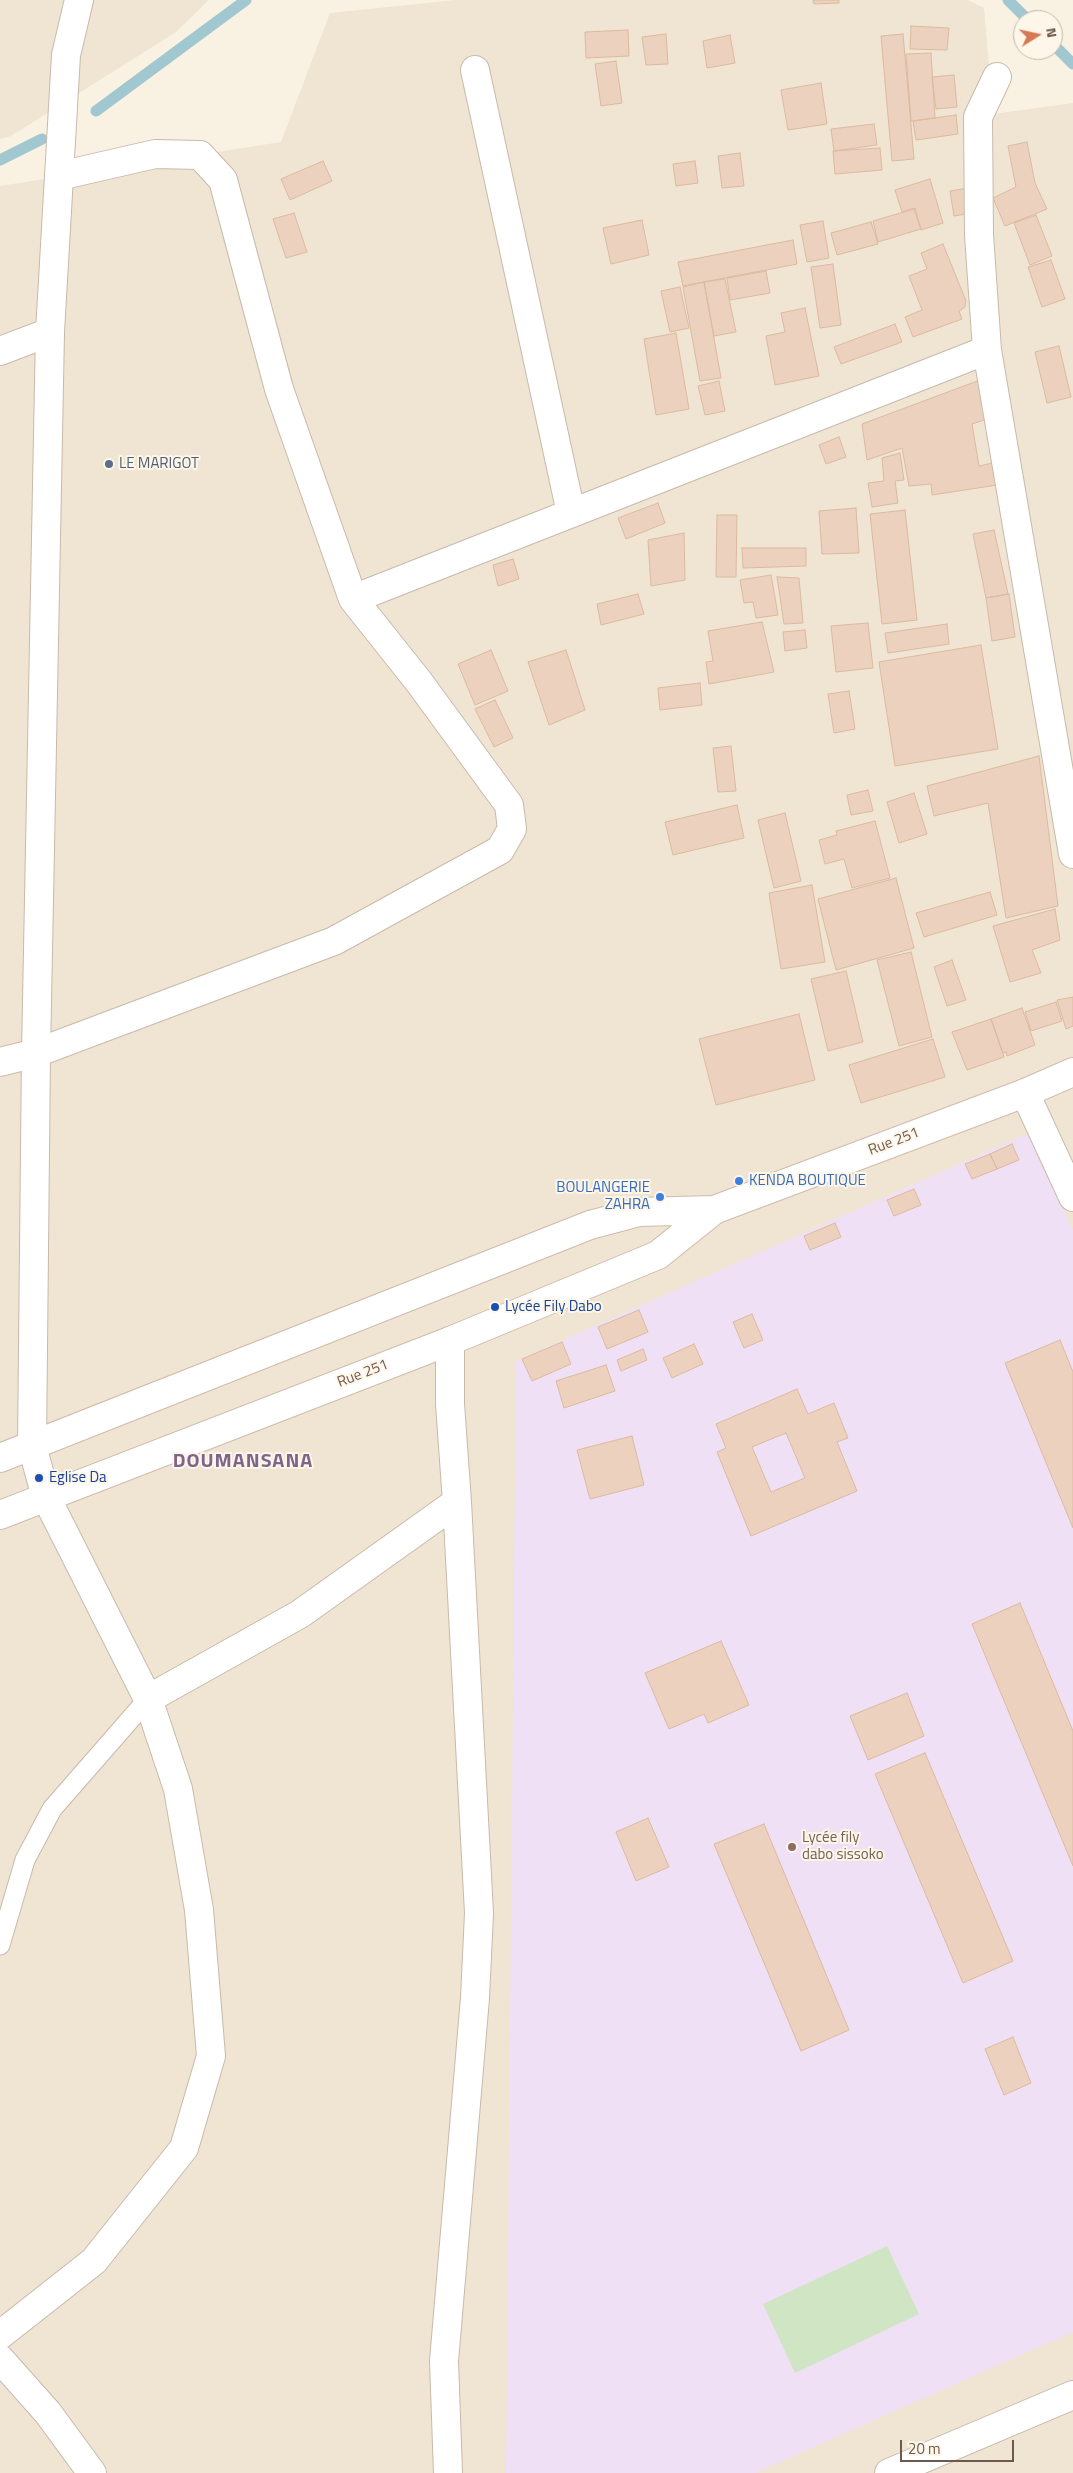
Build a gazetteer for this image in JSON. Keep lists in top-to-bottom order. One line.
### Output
{"streets":{"street":["Rue 251"]},"districts":["DOUMANSANA"],"places":["LE MARIGOT","KENDA BOUTIQUE","BOULANGERIE ZAHRA","Lycée Fily Dabo","Eglise Da","Lycée fily dabo sissoko"],"scale_bar":"20 m","north":"right"}
